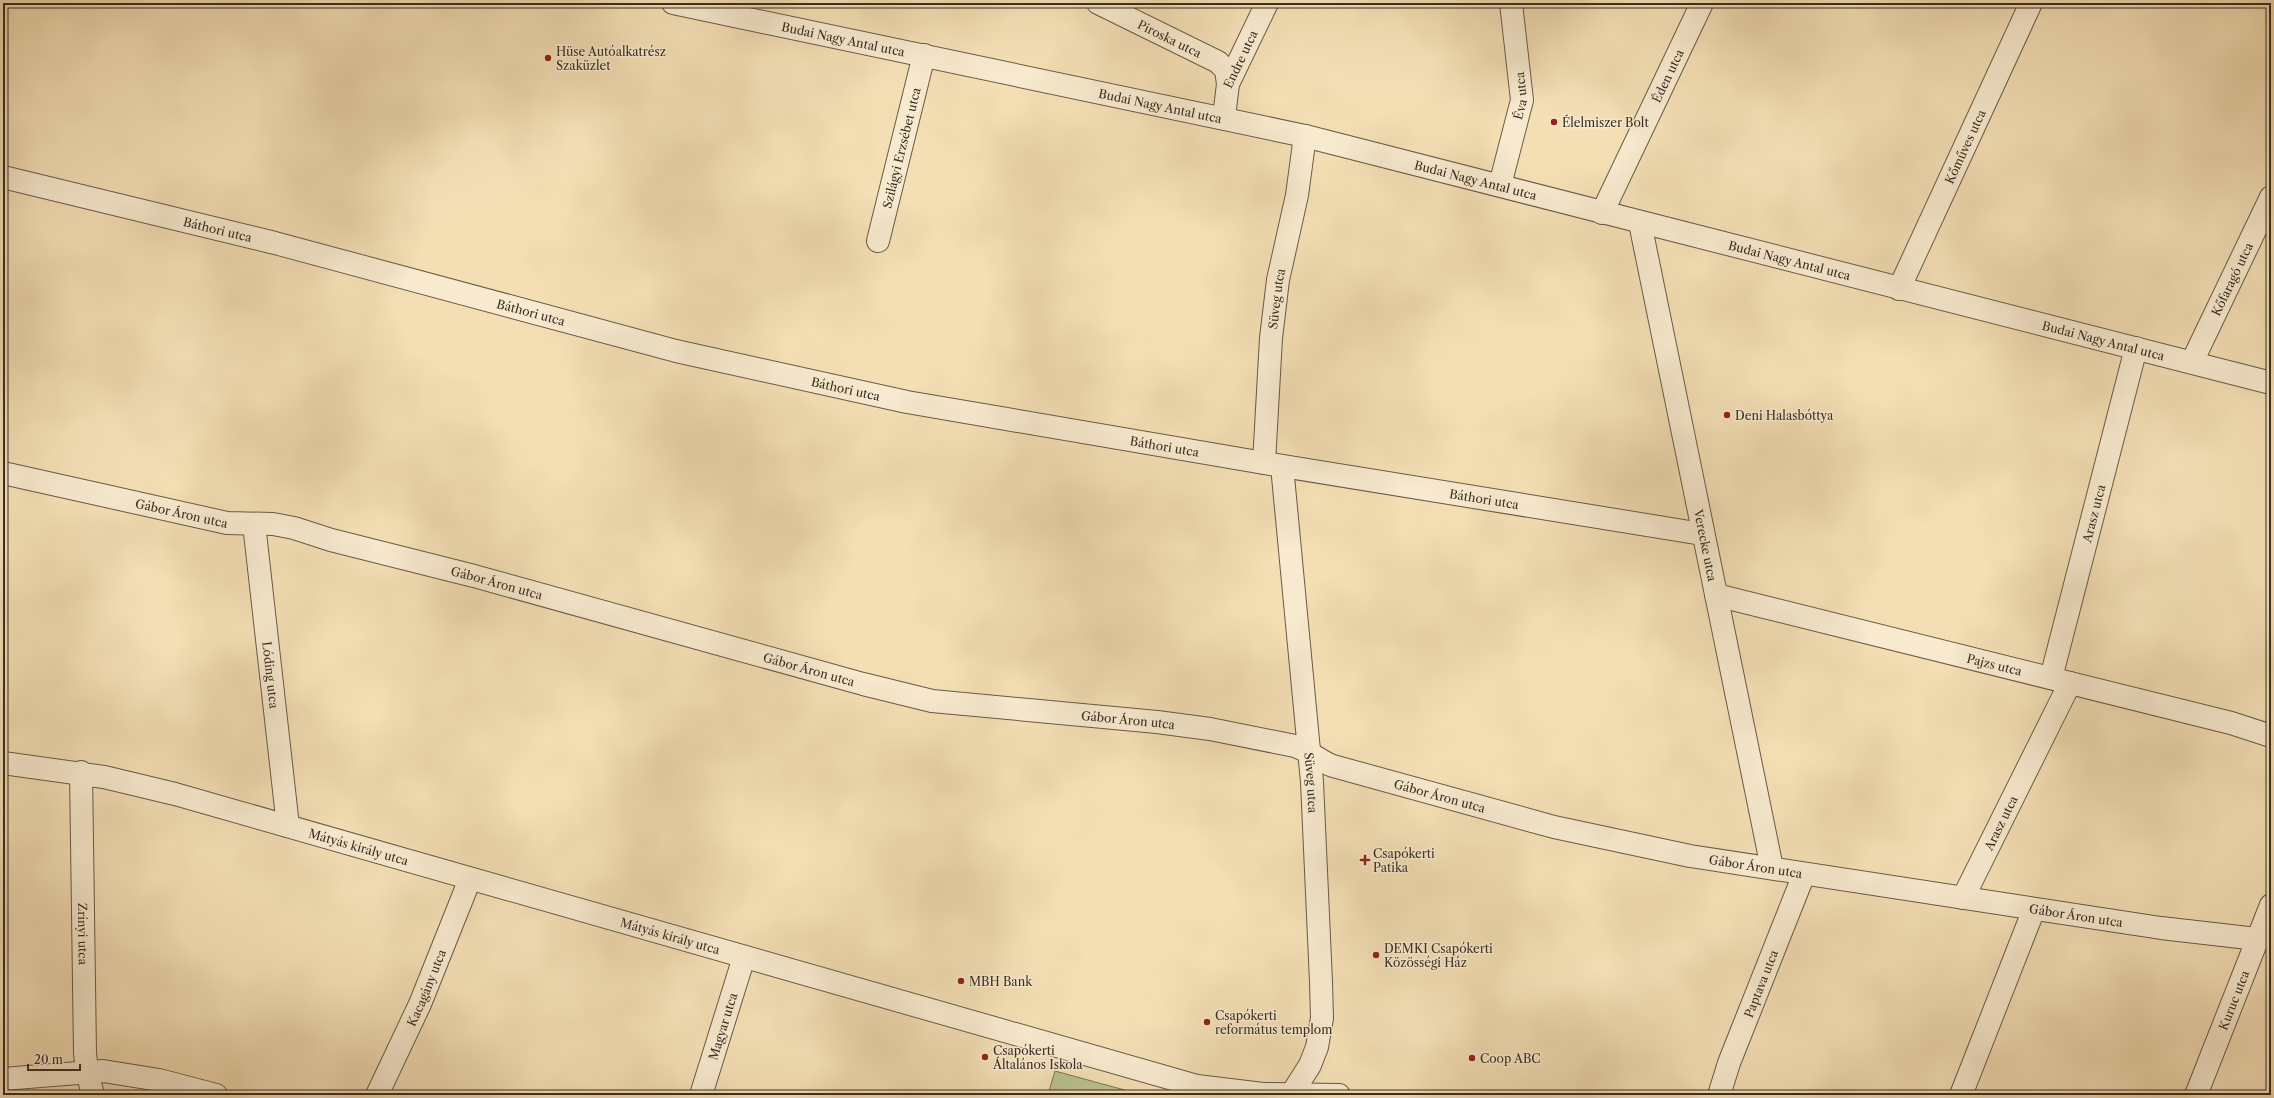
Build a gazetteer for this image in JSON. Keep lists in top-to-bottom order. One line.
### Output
{"streets":{"street":["Budai Nagy Antal utca","Piroska utca","Endre utca","Éden utca","Éva utca","Kőműves utca","Szilágyi Erzsébet utca","Báthori utca","Kőfaragó utca","Süveg utca","Gábor Áron utca","Arasz utca","Verecke utca","Pajzs utca","Lóding utca","Mátyás király utca","Zrínyi utca","Paptava utca","Kacagány utca","Kuruc utca","Magyar utca"]},"crossings":[["Budai Nagy Antal utca","Endre utca"],["Budai Nagy Antal utca","Éden utca"],["Budai Nagy Antal utca","Éva utca"],["Budai Nagy Antal utca","Kőműves utca"],["Budai Nagy Antal utca","Szilágyi Erzsébet utca"],["Budai Nagy Antal utca","Kőfaragó utca"],["Budai Nagy Antal utca","Süveg utca"],["Budai Nagy Antal utca","Arasz utca"],["Budai Nagy Antal utca","Verecke utca"],["Piroska utca","Endre utca"],["Báthori utca","Süveg utca"],["Báthori utca","Verecke utca"],["Süveg utca","Gábor Áron utca"],["Süveg utca","Mátyás király utca"],["Gábor Áron utca","Arasz utca"],["Gábor Áron utca","Verecke utca"],["Gábor Áron utca","Lóding utca"],["Gábor Áron utca","Paptava utca"],["Gábor Áron utca","Kuruc utca"],["Arasz utca","Pajzs utca"],["Verecke utca","Pajzs utca"],["Lóding utca","Mátyás király utca"],["Mátyás király utca","Zrínyi utca"],["Mátyás király utca","Kacagány utca"],["Mátyás király utca","Magyar utca"]],"places":{"other":["Hüse Autóalkatrész Szaküzlet","Élelmiszer Bolt","Deni Halasbóttya","DEMKI Csapókerti Közösségi Ház","MBH Bank","Csapókerti református templom","Csapókerti Általános Iskola","Coop ABC"],"health":["Csapókerti Patika"]},"scale_bar":"20 m"}
